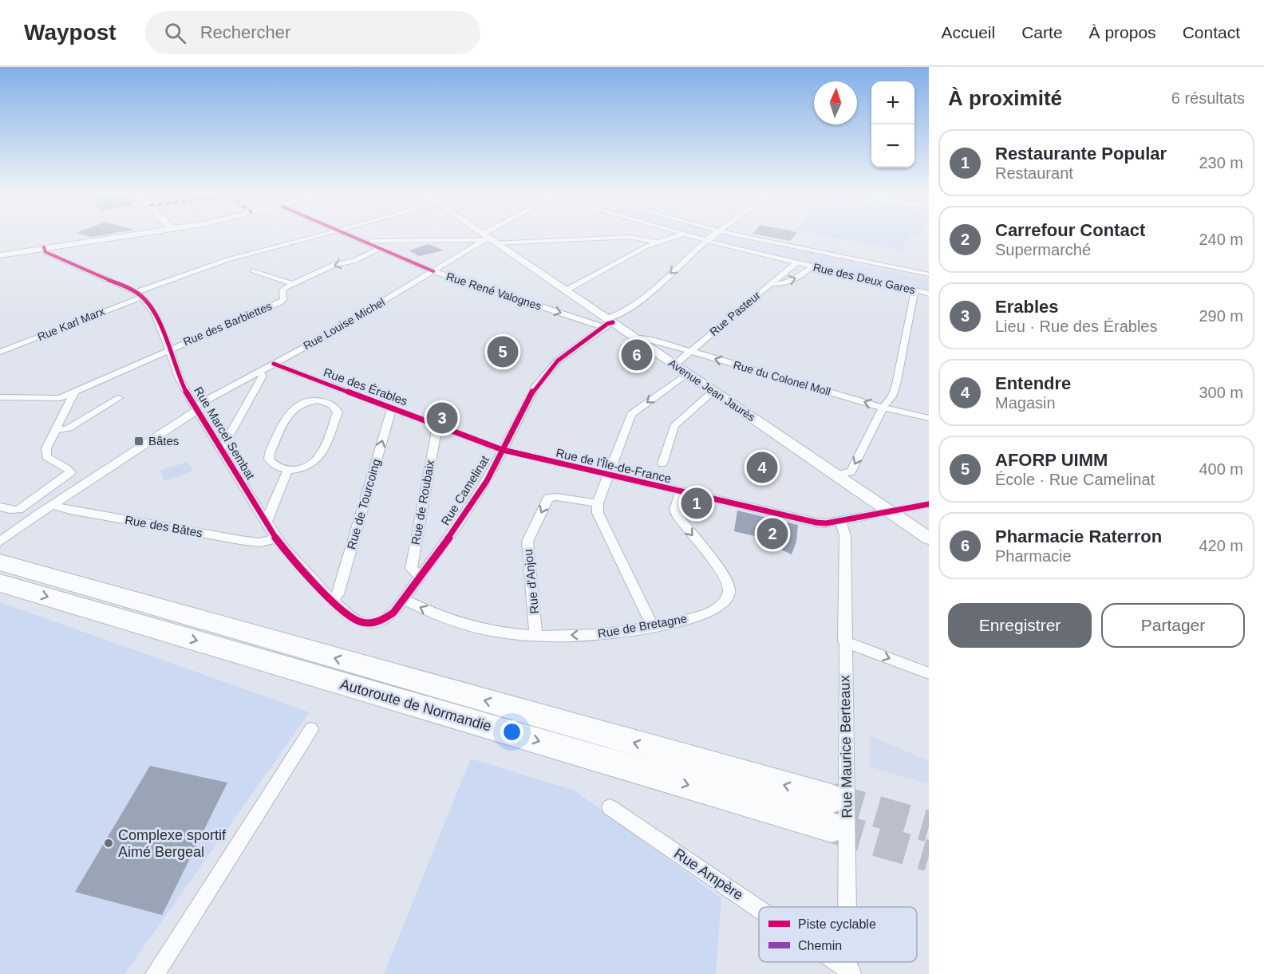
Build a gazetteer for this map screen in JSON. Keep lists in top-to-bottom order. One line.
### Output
{"streets":{"highway":["Autoroute de Normandie"],"main road":["Avenue Jean Jaurès"],"street":["Rue des Deux Gares","Rue René Valognes","Rue Pasteur","Rue Karl Marx","Rue des Barbiettes","Rue Louise Michel","Rue du Colonel Moll","Rue des Érables","Rue Marcel Sembat","Rue de l'Île-de-France","Rue Camelinat","Rue de Roubaix","Rue de Tourcoing","Rue des Bâtes","Rue d'Anjou","Rue de Bretagne","Rue Maurice Berteaux","Rue Ampère"]},"crossings":[["Rue des Deux Gares","Rue Pasteur"],["Rue des Deux Gares","Rue Camelinat"],["Rue René Valognes","Rue Louise Michel"],["Rue René Valognes","Avenue Jean Jaurès"],["Rue René Valognes","Rue Camelinat"],["Rue Pasteur","Rue du Colonel Moll"],["Rue Pasteur","Avenue Jean Jaurès"],["Rue Karl Marx","Rue Marcel Sembat"],["Rue des Barbiettes","Rue Marcel Sembat"],["Rue Louise Michel","Rue des Érables"],["Rue Louise Michel","Avenue Jean Jaurès"],["Rue Louise Michel","Rue Marcel Sembat"],["Rue Louise Michel","Rue des Bâtes"],["Rue du Colonel Moll","Avenue Jean Jaurès"],["Rue des Érables","Rue de l'Île-de-France"],["Rue des Érables","Rue Camelinat"],["Rue des Érables","Rue de Roubaix"],["Rue des Érables","Rue de Tourcoing"],["Avenue Jean Jaurès","Rue de l'Île-de-France"],["Avenue Jean Jaurès","Rue Camelinat"],["Rue Marcel Sembat","Rue Camelinat"],["Rue Marcel Sembat","Rue de Tourcoing"],["Rue Marcel Sembat","Rue des Bâtes"],["Rue de l'Île-de-France","Rue Camelinat"],["Rue de l'Île-de-France","Rue de Bretagne"],["Rue de l'Île-de-France","Rue Maurice Berteaux"],["Rue Camelinat","Rue de Roubaix"],["Rue Camelinat","Rue de Bretagne"],["Rue d'Anjou","Rue de Bretagne"]],"one_way":["Rue du Colonel Moll"],"places":{"transit":["Bâtes"],"other":["Complexe sportif Aimé Bergeal"]},"legend":["Piste cyclable","Chemin"],"north":"top","page":{"header":"Waypost","search":"Rechercher","nav":["Accueil","Carte","À propos","Contact"],"heading":["À proximité","6 résultats"],"map_buttons":["+","−"],"list":[{"mark":"1","name":"Restaurante Popular","note":"Restaurant","value":"230 m"},{"mark":"2","name":"Carrefour Contact","note":"Supermarché","value":"240 m"},{"mark":"3","name":"Erables","note":"Lieu · Rue des Érables","value":"290 m"},{"mark":"4","name":"Entendre","note":"Magasin","value":"300 m"},{"mark":"5","name":"AFORP UIMM","note":"École · Rue Camelinat","value":"400 m"},{"mark":"6","name":"Pharmacie Raterron","note":"Pharmacie","value":"420 m"}],"pins":["5","6","3","4","1","2"],"buttons":["Enregistrer","Partager"]}}
